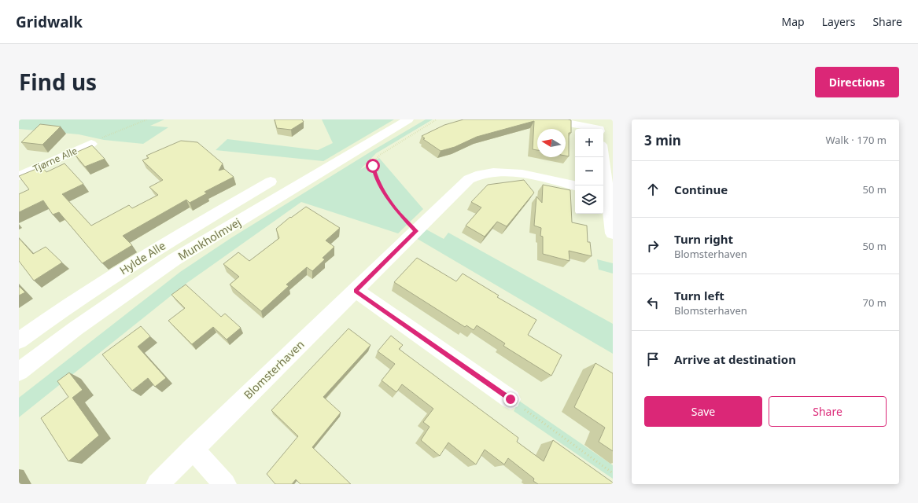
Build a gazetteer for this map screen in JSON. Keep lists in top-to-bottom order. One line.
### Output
{"streets":{"street":["Tjørne Alle","Munkholmvej","Hylde Alle","Blomsterhaven"]},"north":"left","page":{"header":"Gridwalk","nav":["Map","Layers","Share"],"title":"Find us","buttons":["Directions",["Save","Share"]],"heading":["3 min","Walk · 170 m"],"map_buttons":["+","−"],"list":[["Continue","50 m"],["Turn right","Blomsterhaven","50 m"],["Turn left","Blomsterhaven","70 m"],"Arrive at destination"]}}
